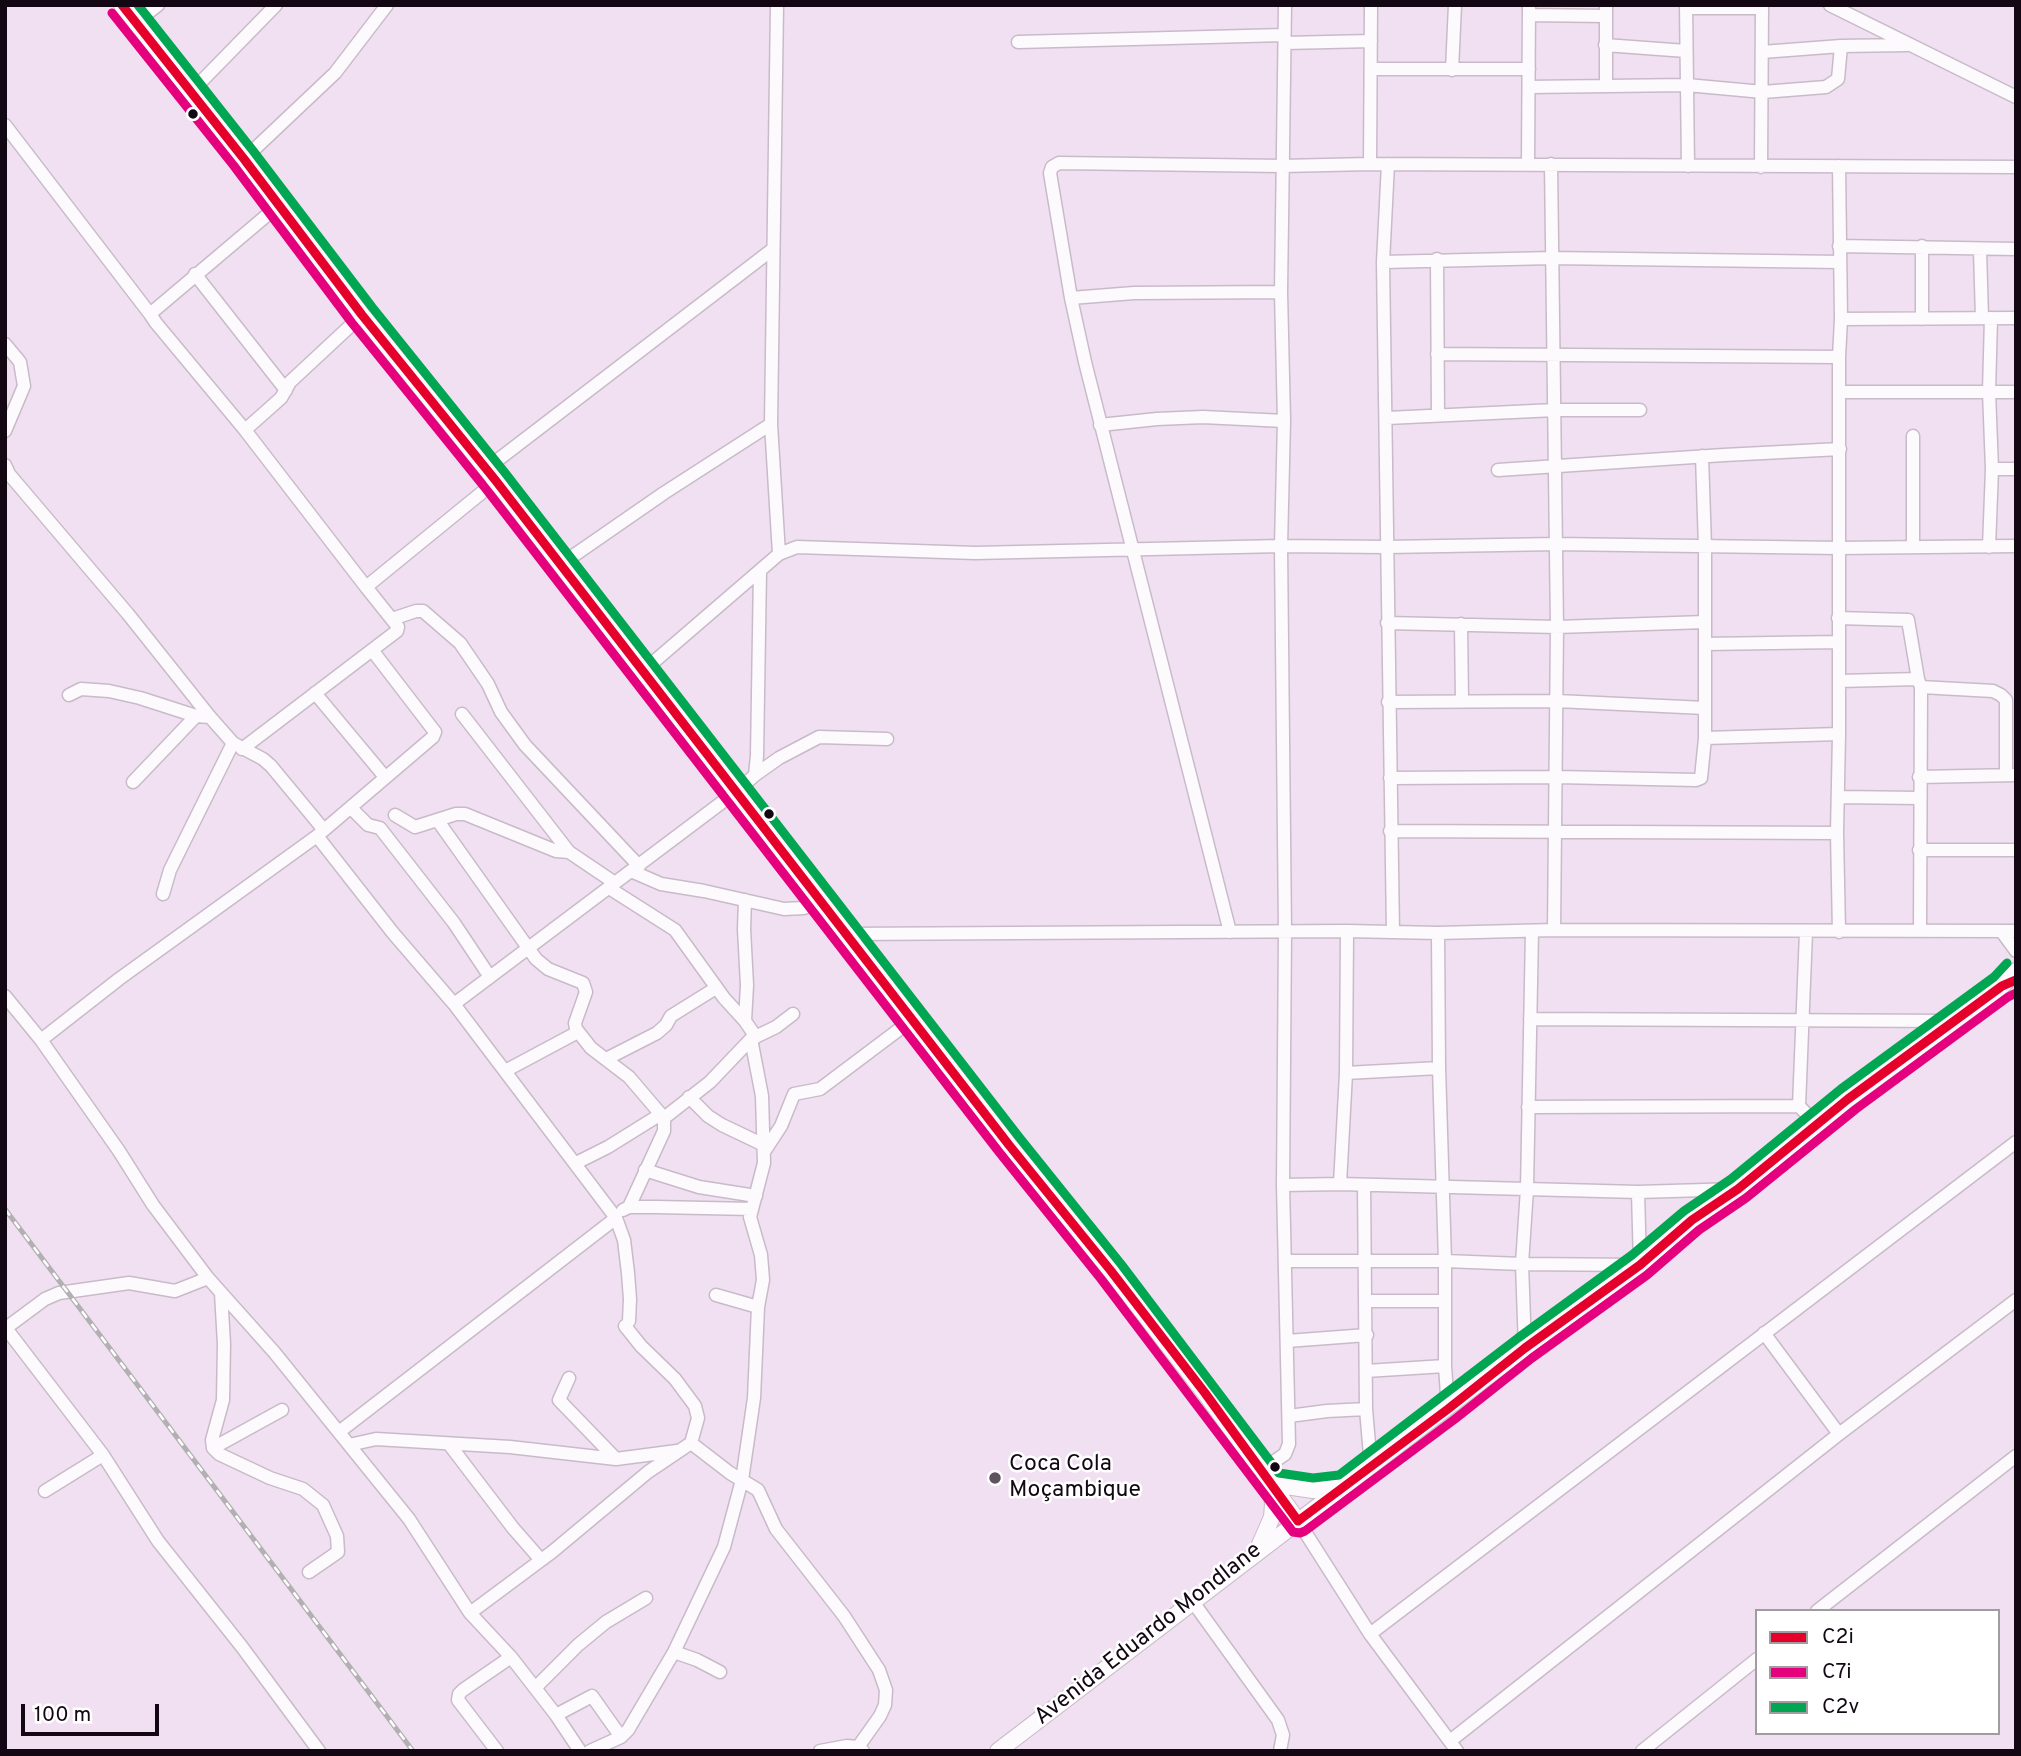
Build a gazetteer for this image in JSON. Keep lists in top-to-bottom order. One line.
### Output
{"streets":{"main road":["Avenida Eduardo Mondlane"]},"places":["Coca Cola Moçambique"],"lines":["transit line C2i","transit line C2v","transit line C7i"],"legend":["C2i","C7i","C2v"],"scale_bar":"100 m"}
